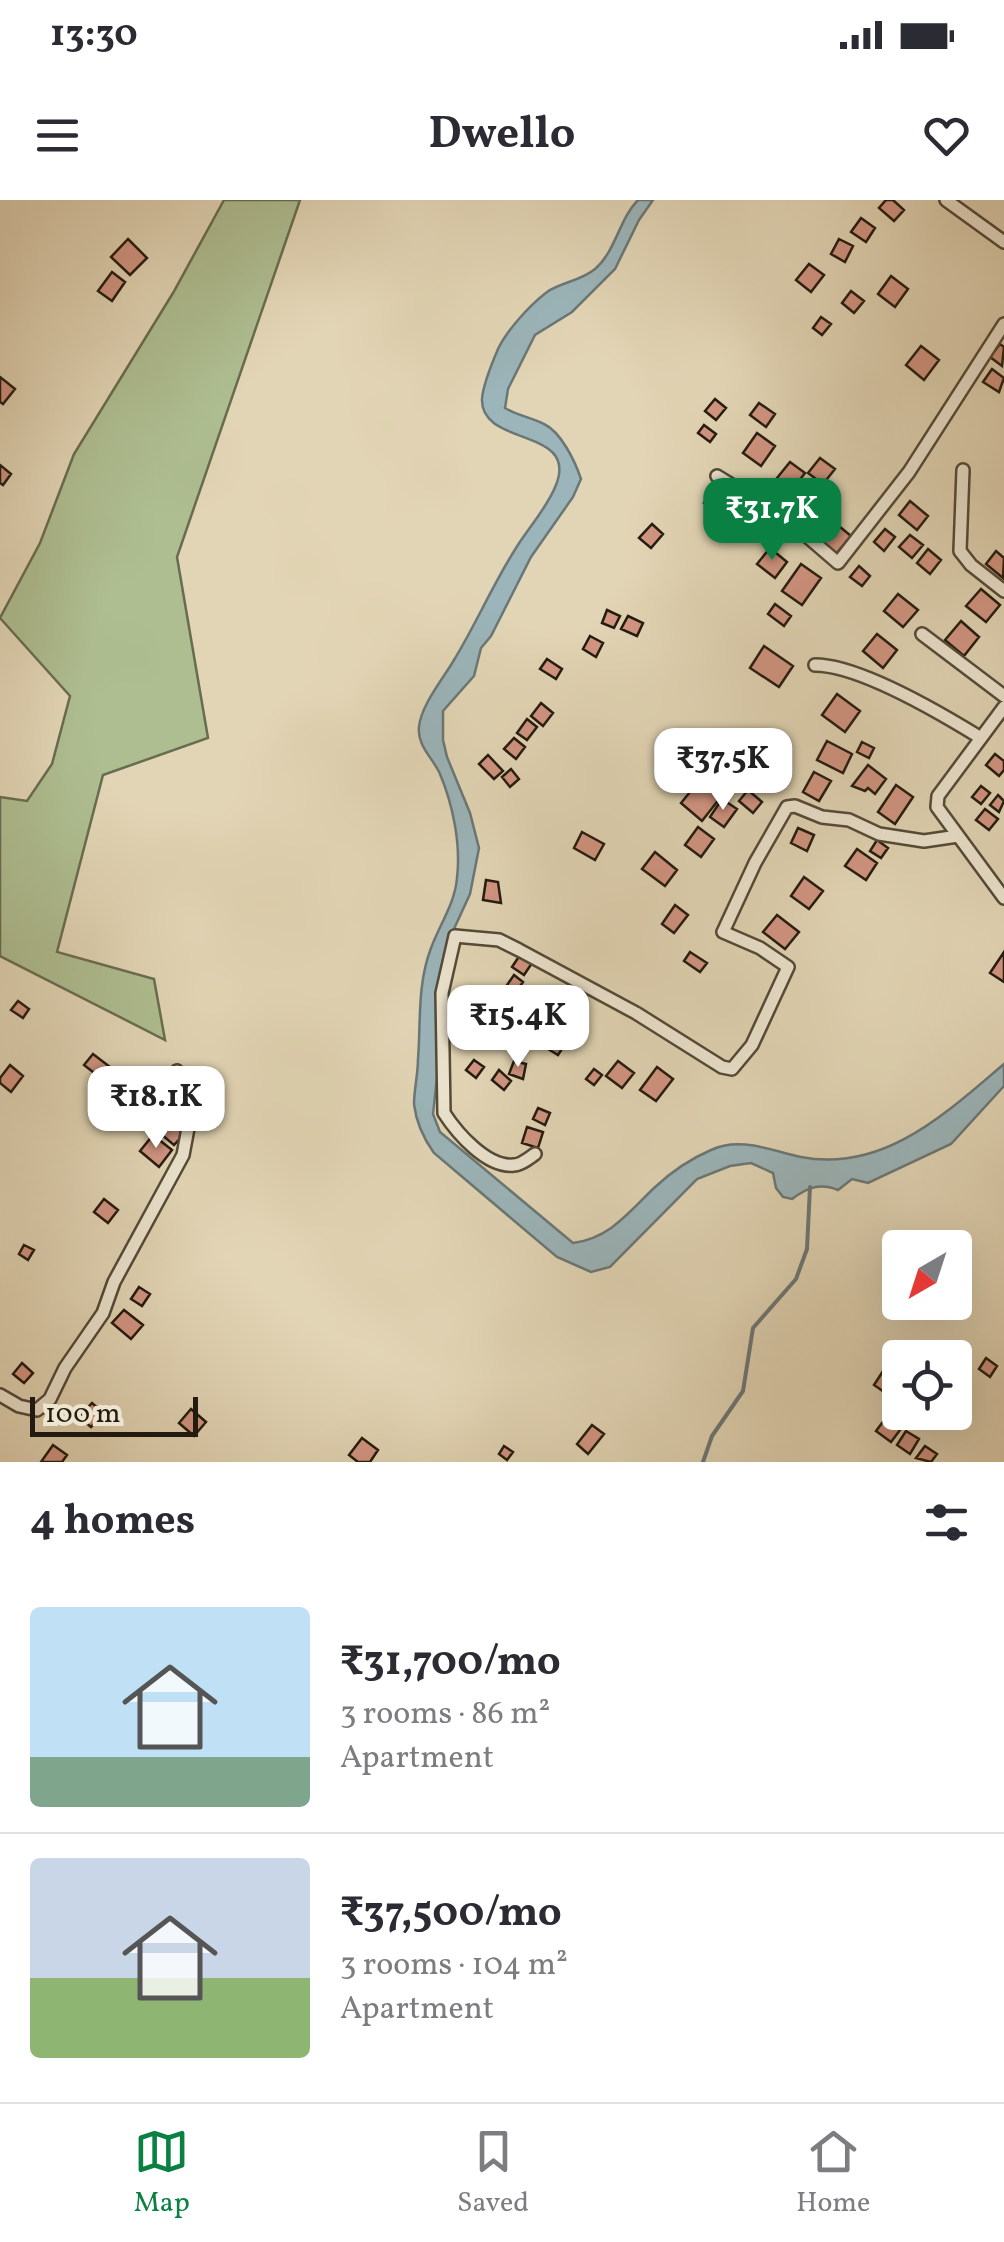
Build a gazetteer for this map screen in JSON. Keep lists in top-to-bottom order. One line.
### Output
{"scale_bar":"100 m","north":"bottom left","page":{"status":"13:30","header":"Dwello","price":["₹31.7K","₹37.5K","₹15.4K","₹18.1K"],"scale":"100 m","heading":"4 homes","list":[{"name":"₹31,700/mo","note":"3 rooms · 86 m² · Apartment"},{"name":"₹37,500/mo","note":"3 rooms · 104 m² · Apartment"}],"tabs":["Map","Saved","Home"]}}
